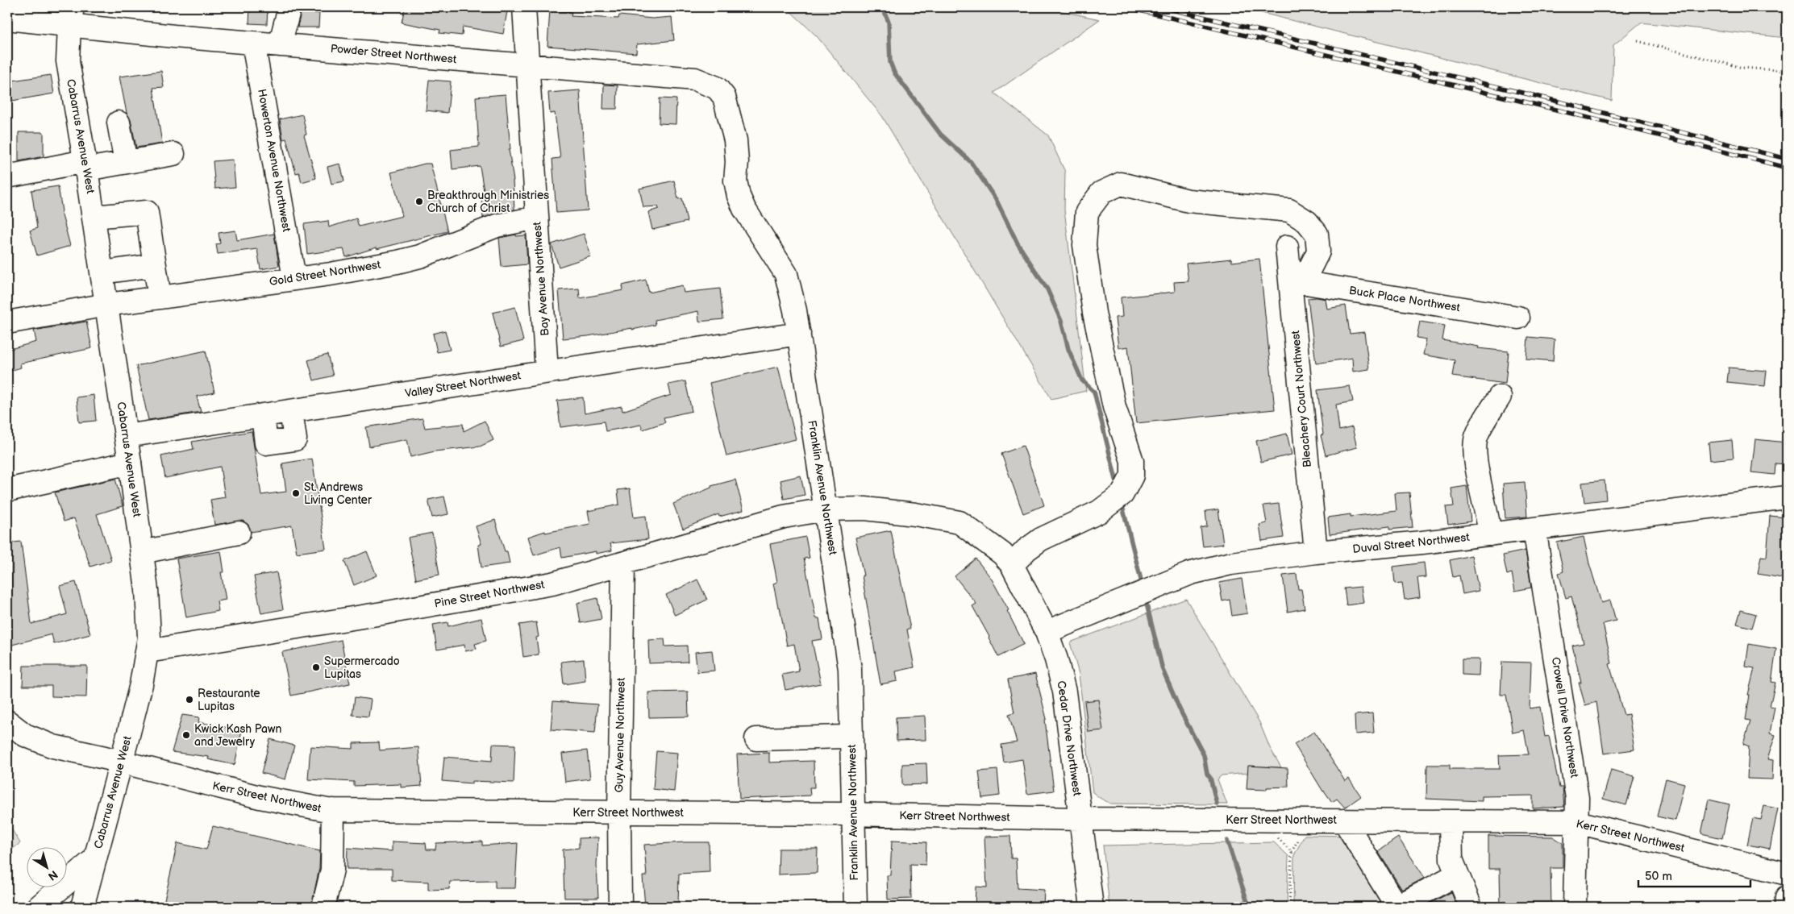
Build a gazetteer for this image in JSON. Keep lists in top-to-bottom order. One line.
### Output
{"streets":{"street":["Powder Street Northwest","Cabarrus Avenue West","Howerton Avenue Northwest","Gold Street Northwest","Bay Avenue Northwest","Buck Place Northwest","Valley Street Northwest","Bleachery Court Northwest","Franklin Avenue Northwest","Duval Street Northwest","Pine Street Northwest","Crowell Drive Northwest","Guy Avenue Northwest","Cedar Drive Northwest","Kerr Street Northwest"]},"crossings":[["Powder Street Northwest","Cabarrus Avenue West"],["Powder Street Northwest","Howerton Avenue Northwest"],["Powder Street Northwest","Bay Avenue Northwest"],["Powder Street Northwest","Franklin Avenue Northwest"],["Cabarrus Avenue West","Gold Street Northwest"],["Cabarrus Avenue West","Valley Street Northwest"],["Cabarrus Avenue West","Pine Street Northwest"],["Cabarrus Avenue West","Kerr Street Northwest"],["Howerton Avenue Northwest","Gold Street Northwest"],["Gold Street Northwest","Bay Avenue Northwest"],["Bay Avenue Northwest","Valley Street Northwest"],["Buck Place Northwest","Bleachery Court Northwest"],["Valley Street Northwest","Franklin Avenue Northwest"],["Bleachery Court Northwest","Duval Street Northwest"],["Franklin Avenue Northwest","Pine Street Northwest"],["Franklin Avenue Northwest","Cedar Drive Northwest"],["Franklin Avenue Northwest","Kerr Street Northwest"],["Duval Street Northwest","Crowell Drive Northwest"],["Duval Street Northwest","Cedar Drive Northwest"],["Pine Street Northwest","Guy Avenue Northwest"],["Pine Street Northwest","Cedar Drive Northwest"],["Crowell Drive Northwest","Kerr Street Northwest"],["Guy Avenue Northwest","Kerr Street Northwest"],["Cedar Drive Northwest","Kerr Street Northwest"]],"places":["Breakthrough Ministries Church of Christ","St. Andrews Living Center","Supermercado Lupitas","Restaurante Lupitas","Kwick Kash Pawn and Jewelry"],"scale_bar":"50 m","north":"bottom right"}
